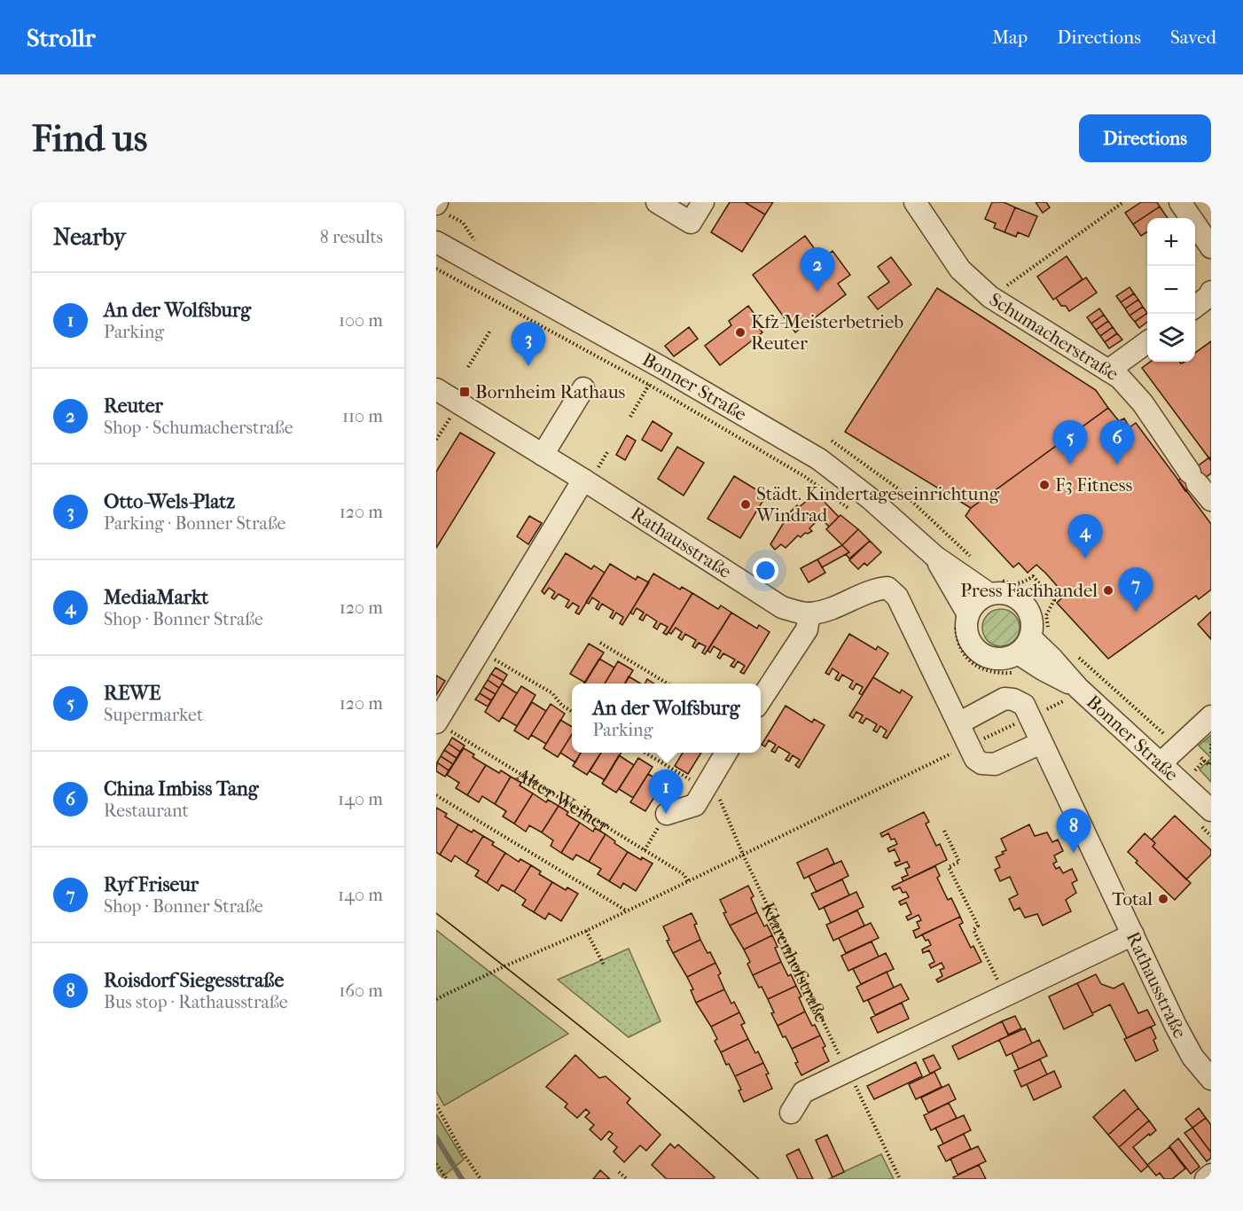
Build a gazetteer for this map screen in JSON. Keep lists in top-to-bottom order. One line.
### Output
{"streets":{"street":["Schumacherstraße","Bonner Straße","Rathausstraße"],"path":["Alter Weiher","Klarenhofstraße"]},"places":{"other":["Kfz-Meisterbetrieb Reuter","F3 Fitness","Städt. Kindertageseinrichtung Windrad","Press Fachhandel","Total"],"transit":["Bornheim Rathaus"]},"page":{"header":"Strollr","nav":["Map","Directions","Saved"],"buttons":"Directions","title":"Find us","heading":["Nearby","8 results"],"map_buttons":["+","−"],"pins":["2","3","5","6","4","7","1","8"],"list":[{"mark":"1","name":"An der Wolfsburg","note":"Parking","value":"100 m"},{"mark":"2","name":"Reuter","note":"Shop · Schumacherstraße","value":"110 m"},{"mark":"3","name":"Otto-Wels-Platz","note":"Parking · Bonner Straße","value":"120 m"},{"mark":"4","name":"MediaMarkt","note":"Shop · Bonner Straße","value":"120 m"},{"mark":"5","name":"REWE","note":"Supermarket","value":"120 m"},{"mark":"6","name":"China Imbiss Tang","note":"Restaurant","value":"140 m"},{"mark":"7","name":"Ryf Friseur","note":"Shop · Bonner Straße","value":"140 m"},{"mark":"8","name":"Roisdorf Siegesstraße","note":"Bus stop · Rathausstraße","value":"160 m"}],"popup":["An der Wolfsburg","Parking"]}}
